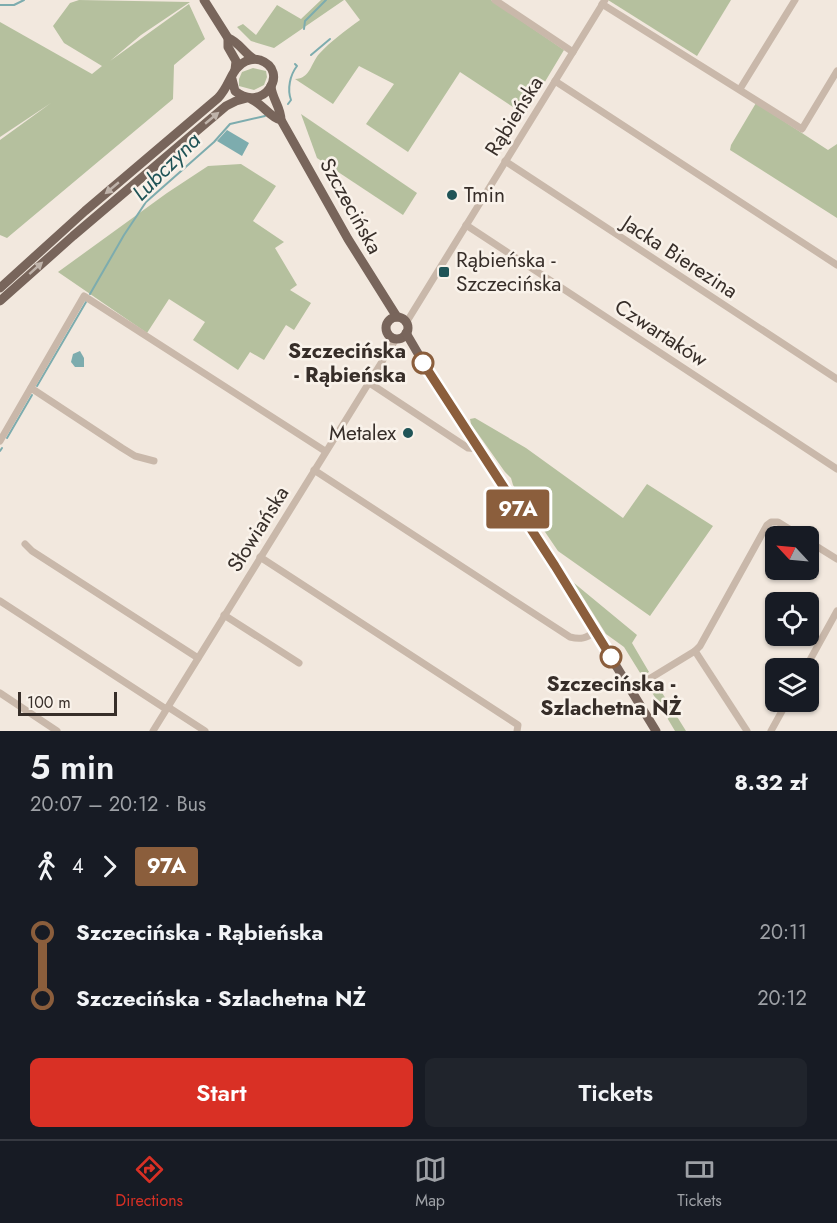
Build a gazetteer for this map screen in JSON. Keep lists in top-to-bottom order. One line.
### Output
{"streets":{"main road":["Szczecińska"],"street":["Rąbieńska","Jacka Bierezina","Czwartaków","Słowiańska"]},"crossings":[["Rąbieńska","Szczecińska"],["Rąbieńska","Jacka Bierezina"],["Rąbieńska","Czwartaków"],["Rąbieńska","Słowiańska"],["Szczecińska","Słowiańska"]],"water":["Lubczyna"],"places":{"other":["Tmin","Szczecińska - Rąbieńska","Metalex","Szczecińska - Szlachetna NŻ"],"transit":["Rąbieńska - Szczecińska"]},"lines":["bus line 97A"],"scale_bar":"100 m","north":"top left","page":{"on_map":"97A","scale":"100 m","heading":["5 min","20:07 – 20:12 · Bus","8.32 zł"],"legs":["4","97A"],"list":[{"name":"Szczecińska - Rąbieńska","value":"20:11"},{"name":"Szczecińska - Szlachetna NŻ","value":"20:12"}],"buttons":["Start","Tickets"],"tabs":["Directions","Map","Tickets"]}}
